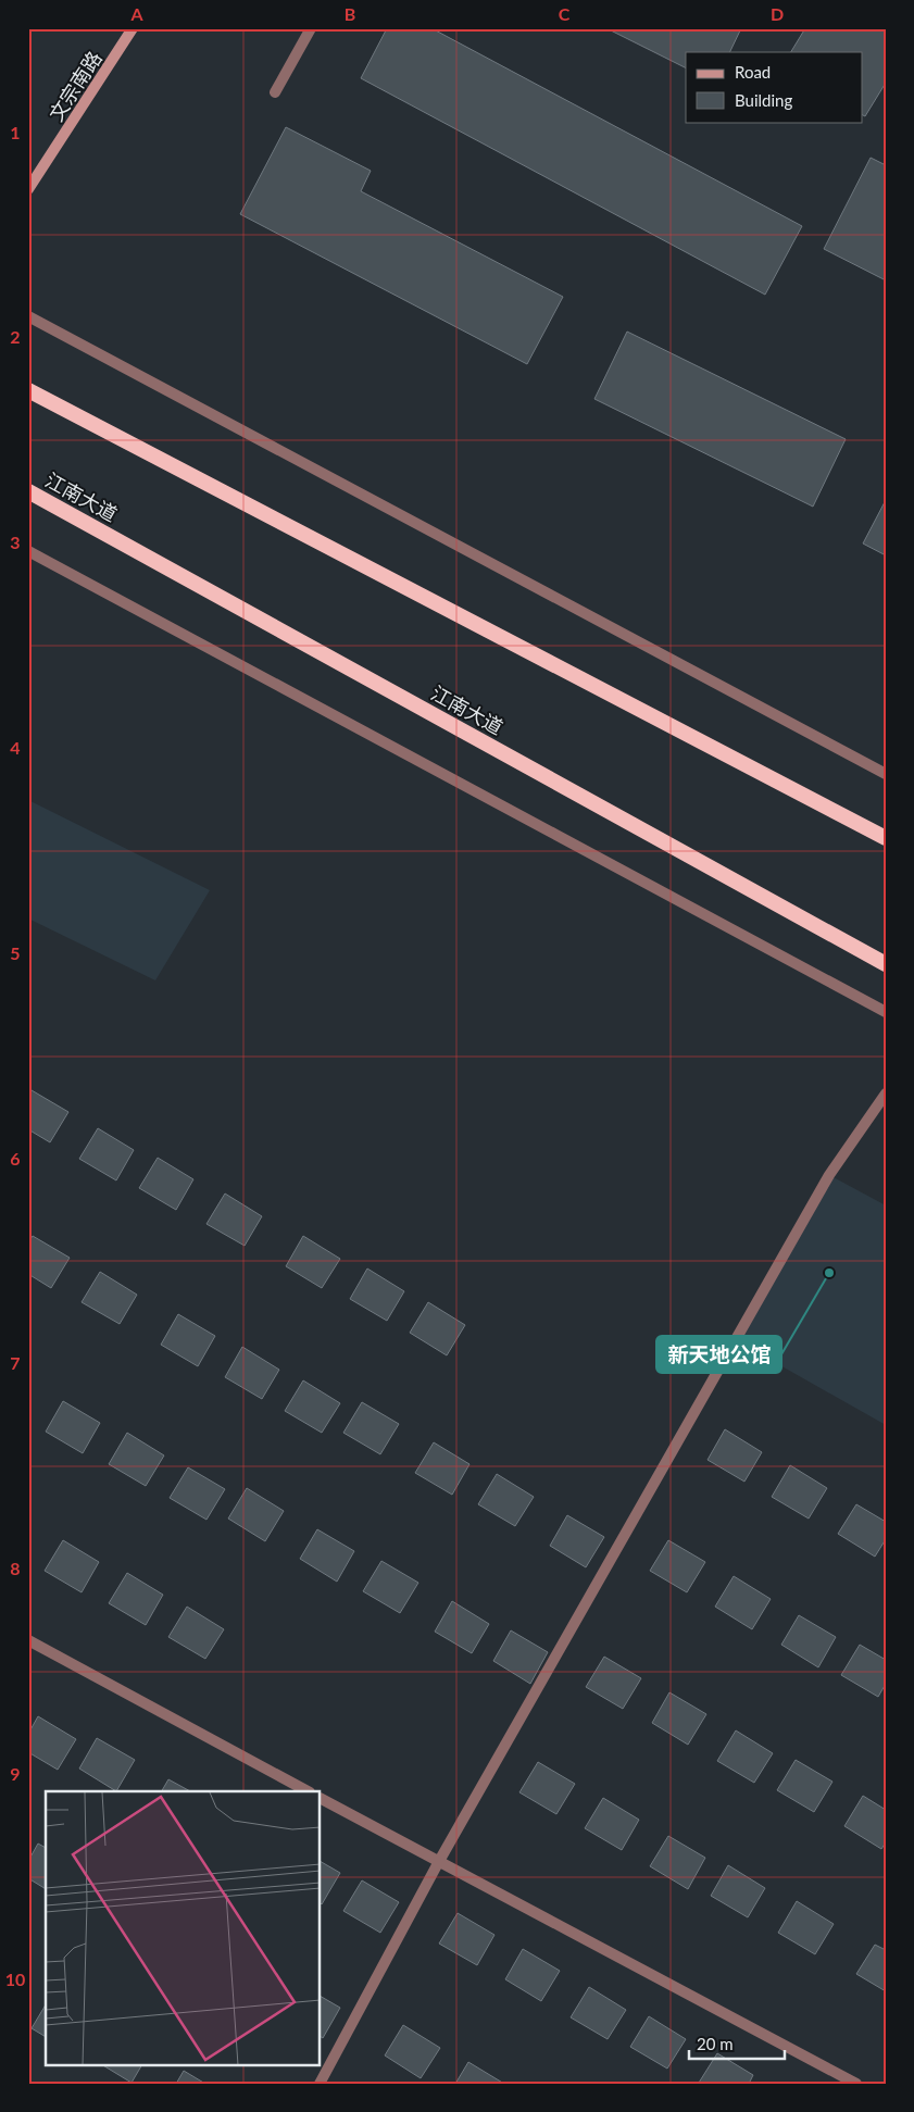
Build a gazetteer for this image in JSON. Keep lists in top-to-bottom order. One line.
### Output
{"streets":{"highway":["江南大道"],"main road":["文宗南路"]},"places":["新天地公馆"],"legend":["Road","Building"],"scale_bar":"20 m","grid":{"columns":["A","B","C","D"],"rows":["1","2","3","4","5","6","7","8","9","10"]}}
